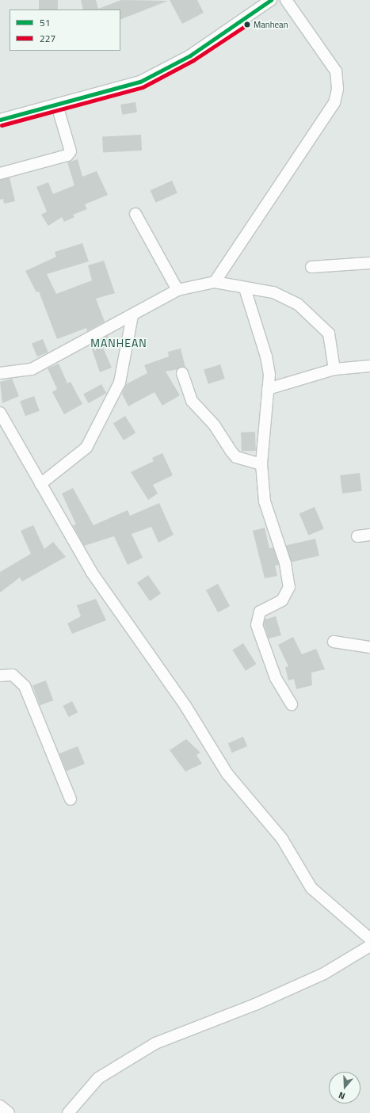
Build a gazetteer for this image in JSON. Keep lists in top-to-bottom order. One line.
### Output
{"districts":["MANHEAN"],"places":["Manhean"],"lines":["transit line 51","transit line 227"],"legend":["51","227"],"north":"bottom"}
